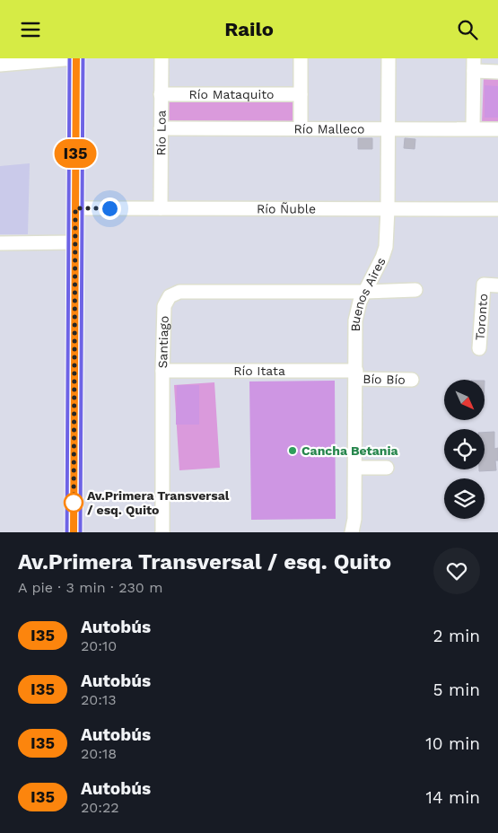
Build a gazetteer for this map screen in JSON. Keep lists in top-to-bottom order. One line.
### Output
{"streets":{"street":["Río Mataquito","Río Malleco","Río Loa","Río Ñuble","Buenos Aires","Toronto","Santiago","Río Itata","Bío Bío"]},"crossings":[["Río Mataquito","Río Loa"],["Río Malleco","Río Loa"],["Río Malleco","Buenos Aires"],["Río Loa","Río Ñuble"],["Río Ñuble","Buenos Aires"],["Buenos Aires","Santiago"],["Buenos Aires","Río Itata"],["Buenos Aires","Bío Bío"],["Santiago","Río Itata"],["Río Itata","Bío Bío"]],"places":["Cancha Betania","Av.Primera Transversal / esq. Quito"],"lines":["bus line I35"],"north":"bottom right","page":{"header":"Railo","on_map":"I35","heading":["Av.Primera Transversal / esq. Quito","A pie · 3 min · 230 m"],"list":[{"mark":"I35","name":"Autobús","note":"20:10","value":"2 min"},{"mark":"I35","name":"Autobús","note":"20:13","value":"5 min"},{"mark":"I35","name":"Autobús","note":"20:18","value":"10 min"},{"mark":"I35","name":"Autobús","note":"20:22","value":"14 min"}]}}
